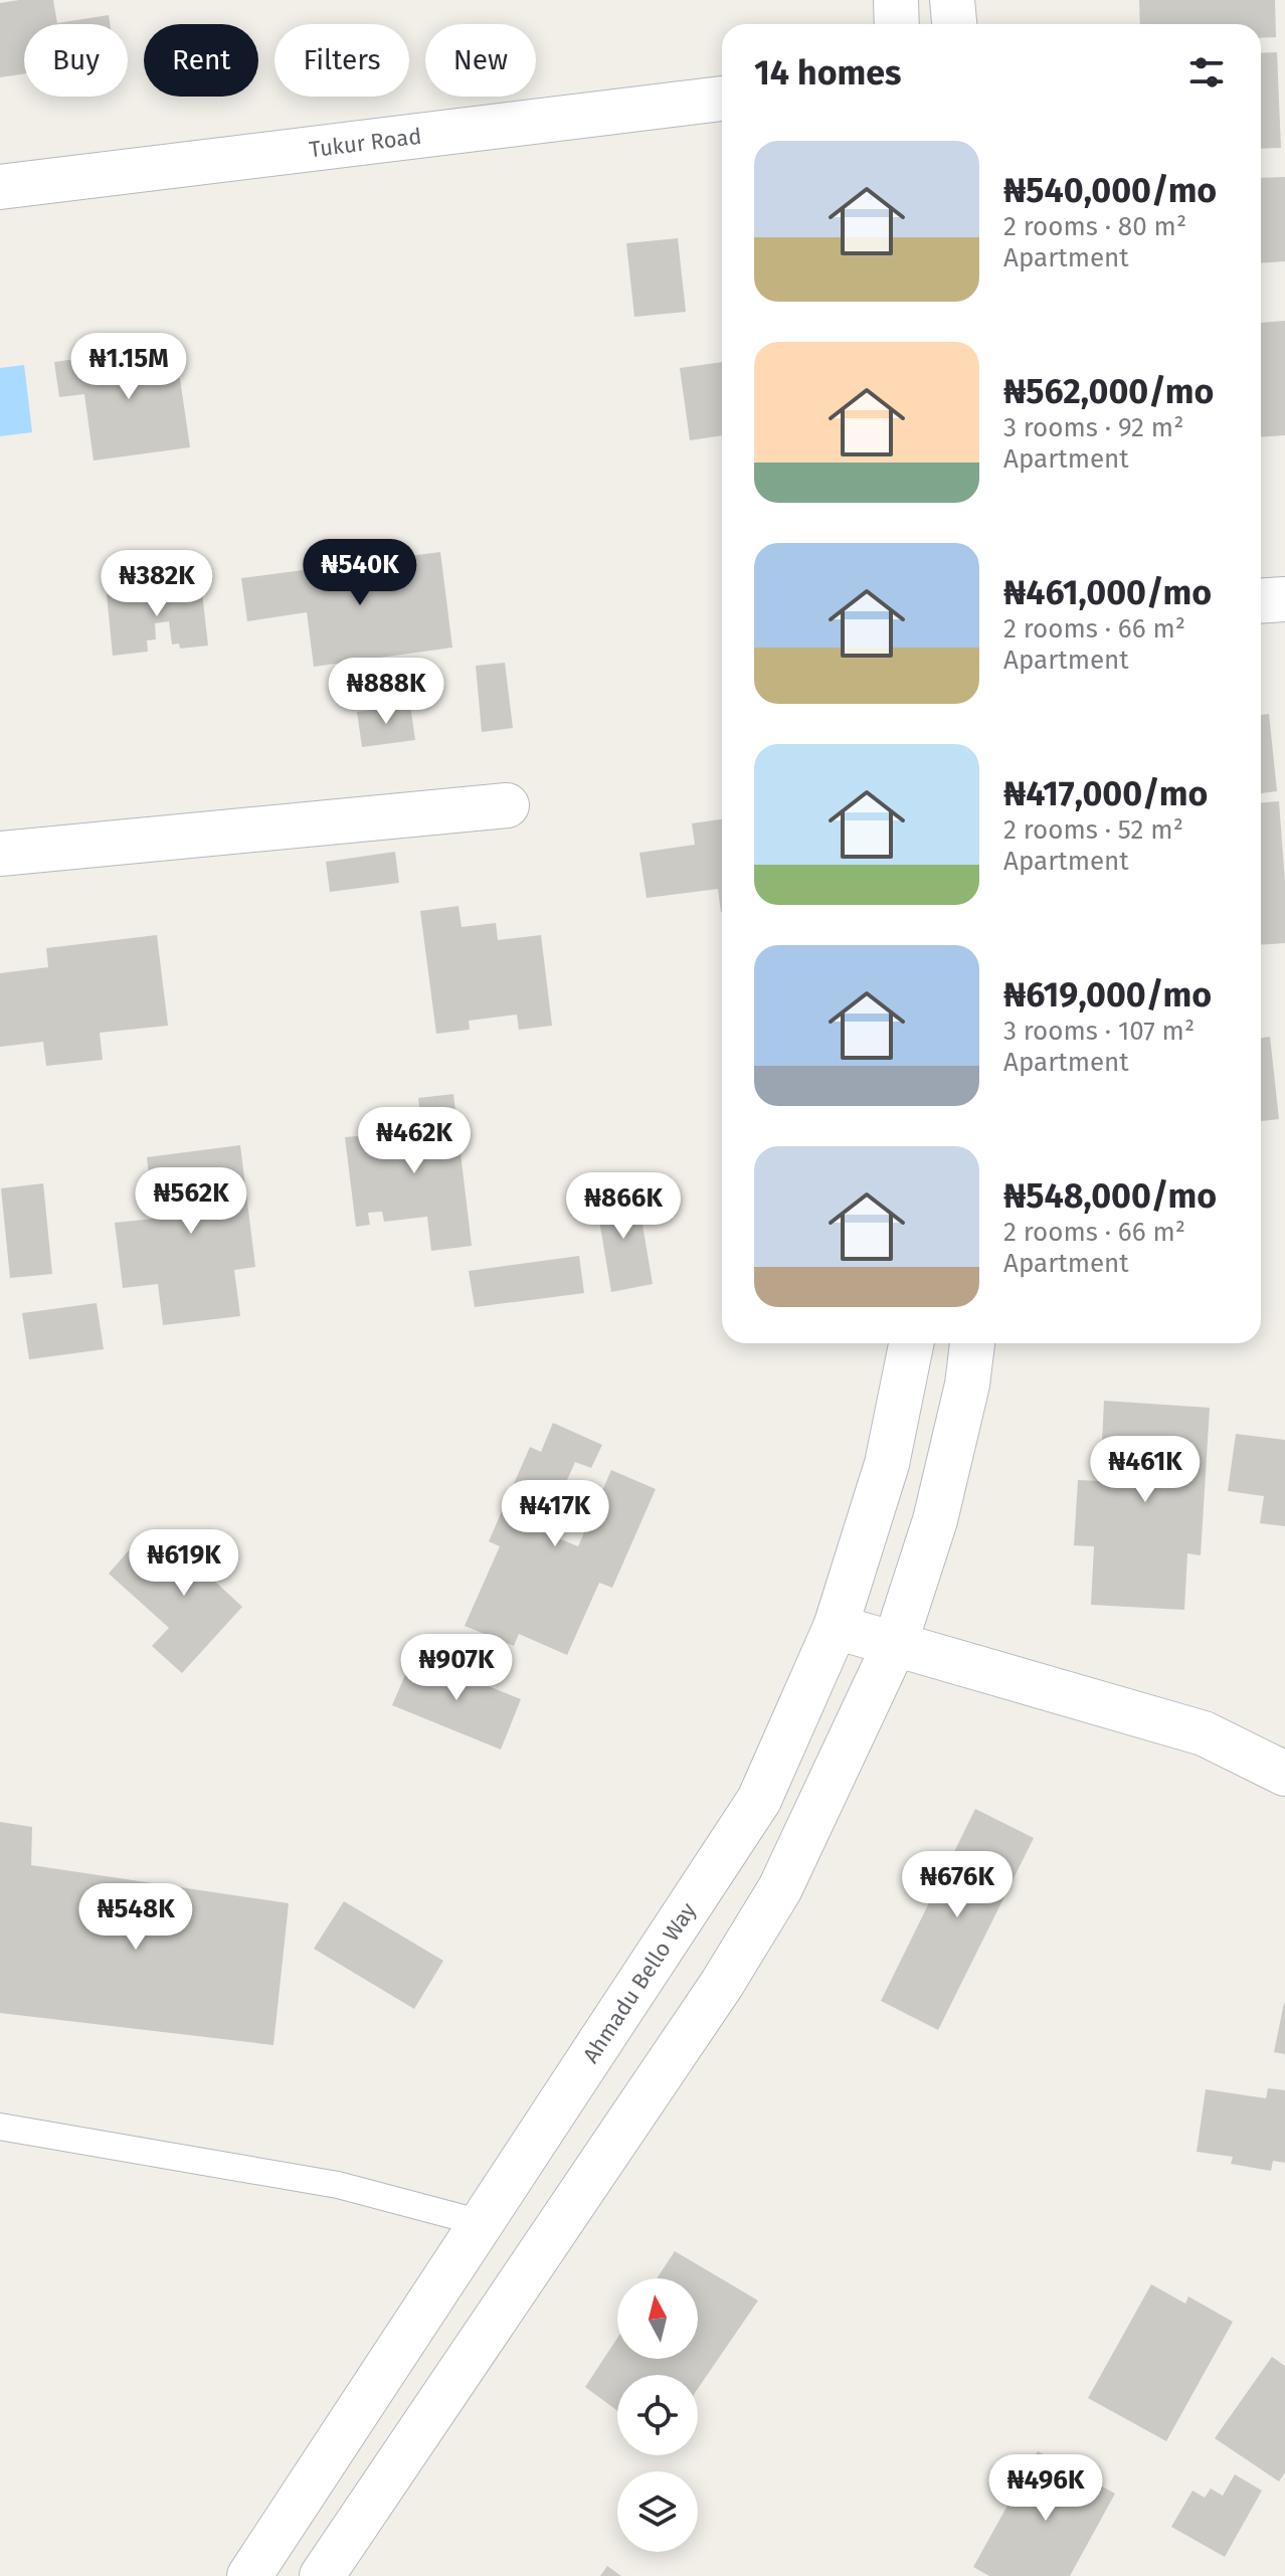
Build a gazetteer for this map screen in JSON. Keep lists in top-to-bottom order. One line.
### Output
{"streets":{"main road":["Tukur Road","Ahmadu Bello Way"]},"north":"top","page":{"chip":["Buy","Rent","Filters","New"],"heading":"14 homes","list":[{"name":"₦540,000/mo","note":"2 rooms · 80 m² · Apartment"},{"name":"₦562,000/mo","note":"3 rooms · 92 m² · Apartment"},{"name":"₦461,000/mo","note":"2 rooms · 66 m² · Apartment"},{"name":"₦417,000/mo","note":"2 rooms · 52 m² · Apartment"},{"name":"₦619,000/mo","note":"3 rooms · 107 m² · Apartment"},{"name":"₦548,000/mo","note":"2 rooms · 66 m² · Apartment"}],"price":["₦1.15M","₦540K","₦382K","₦888K","₦462K","₦562K","₦866K","₦461K","₦417K","₦619K","₦907K","₦676K","₦548K","₦496K"]}}
